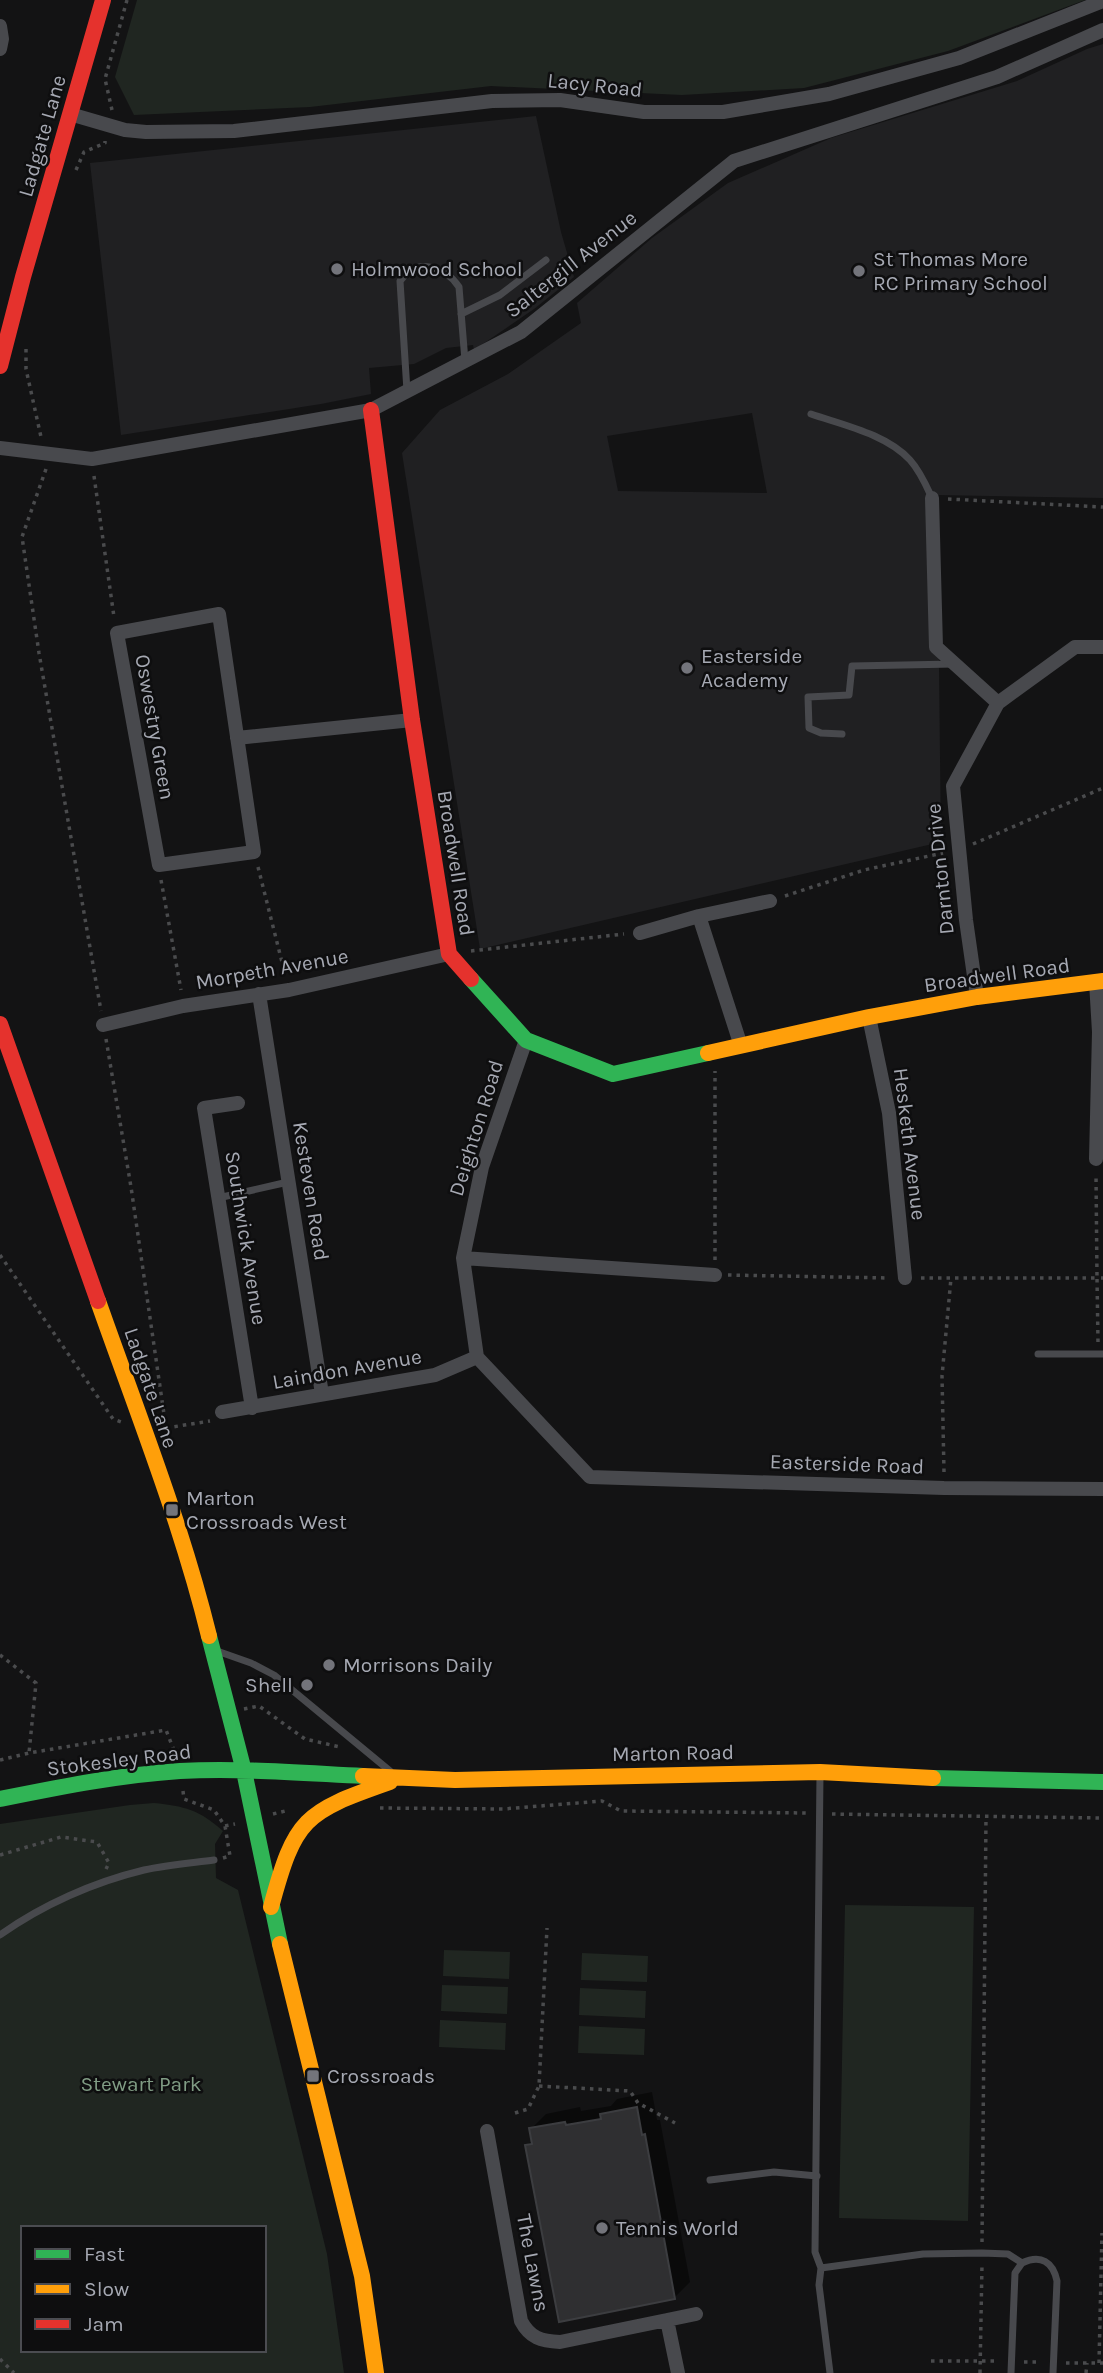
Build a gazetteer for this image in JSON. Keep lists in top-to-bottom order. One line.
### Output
{"streets":{"main road":["Ladgate Lane","Broadwell Road","Marton Road","Stokesley Road"],"street":["Lacy Road","Saltergill Avenue","Oswestry Green","Darnton Drive","Morpeth Avenue","Deighton Road","Hesketh Avenue","Kesteven Road","Southwick Avenue","Laindon Avenue","Easterside Road","The Lawns"]},"crossings":[["Lacy Road","Ladgate Lane"],["Ladgate Lane","Marton Road"],["Ladgate Lane","Stokesley Road"],["Saltergill Avenue","Broadwell Road"],["Broadwell Road","Darnton Drive"],["Broadwell Road","Morpeth Avenue"],["Broadwell Road","Deighton Road"],["Broadwell Road","Hesketh Avenue"],["Morpeth Avenue","Kesteven Road"],["Deighton Road","Laindon Avenue"],["Deighton Road","Easterside Road"],["Kesteven Road","Laindon Avenue"],["Southwick Avenue","Laindon Avenue"],["Laindon Avenue","Easterside Road"],["Marton Road","Stokesley Road"]],"parks":["Stewart Park"],"places":{"other":["Holmwood School","St Thomas More RC Primary School","Easterside Academy","Morrisons Daily","Shell","Tennis World"],"transit":["Marton Crossroads West","Crossroads"]},"legend":["Fast","Slow","Jam"]}
